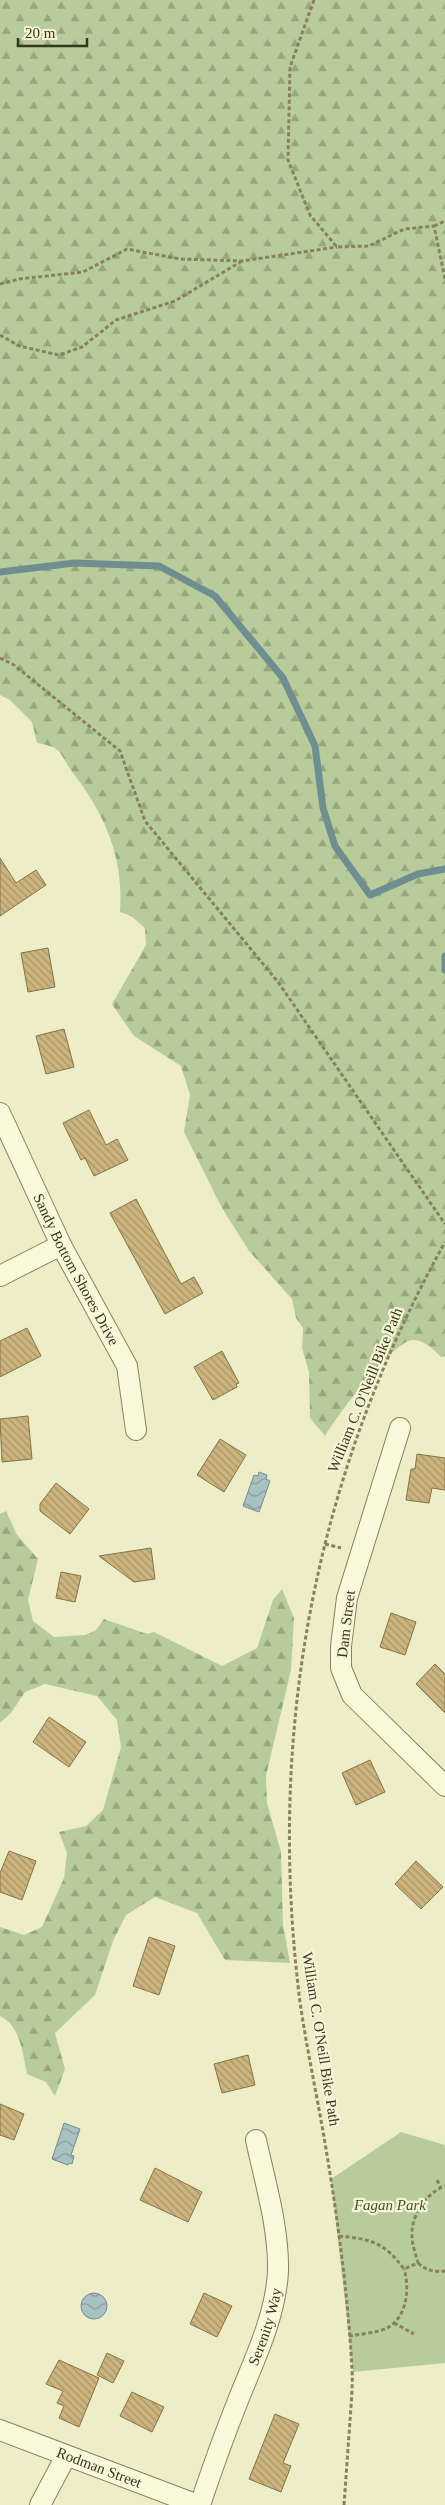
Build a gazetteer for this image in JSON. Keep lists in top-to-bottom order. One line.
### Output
{"streets":{"street":["Sandy Bottom Shores Drive","Dam Street","Serenity Way","Rodman Street"],"path":["William C. O'Neill Bike Path"]},"crossings":[["Serenity Way","Rodman Street"]],"parks":["Fagan Park"],"scale_bar":"20 m"}
